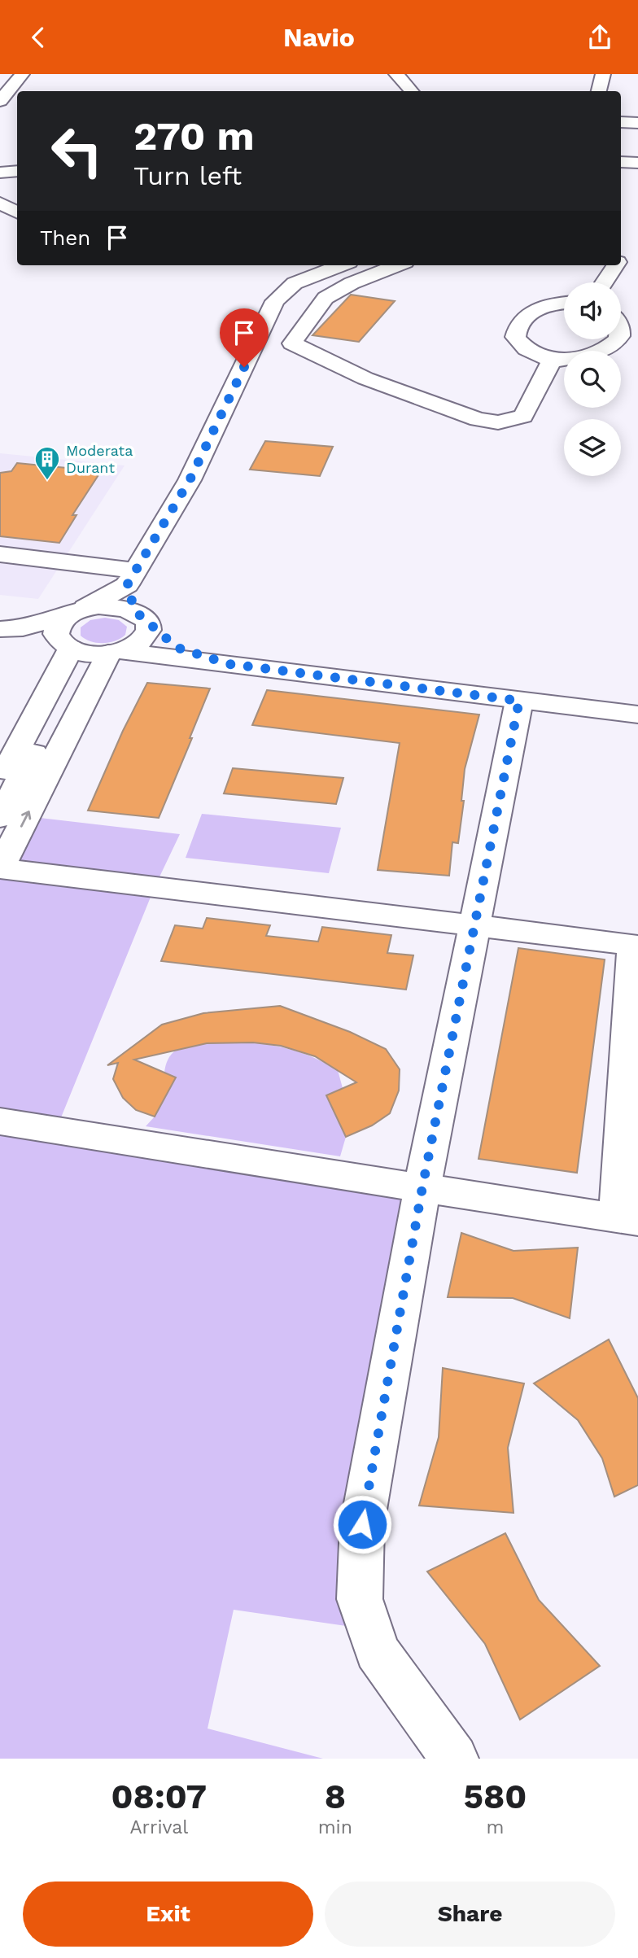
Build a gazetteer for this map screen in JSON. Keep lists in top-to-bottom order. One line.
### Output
{"places":{"building":["Moderata Durant"]},"page":{"header":"Navio","turn":["270 m","Turn left"],"then":"Then","eta":["08:07","Arrival","8","min","580","m"],"buttons":["Exit","Share"]}}
